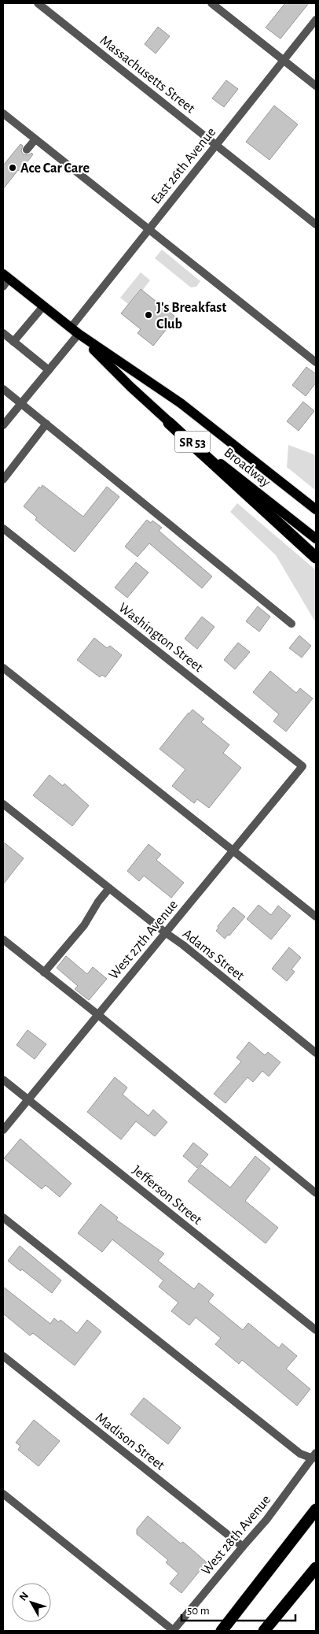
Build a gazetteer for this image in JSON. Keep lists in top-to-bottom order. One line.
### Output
{"streets":{"main road":["SR 53","Broadway"],"street":["Massachusetts Street","East 26th Avenue","Washington Street","West 27th Avenue","Adams Street","Jefferson Street","Madison Street","West 28th Avenue"]},"crossings":[["Massachusetts Street","East 26th Avenue"],["East 26th Avenue","Broadway"],["Washington Street","West 27th Avenue"],["West 27th Avenue","Adams Street"],["West 27th Avenue","Jefferson Street"],["Madison Street","West 28th Avenue"]],"places":["Ace Car Care","J's Breakfast Club"],"scale_bar":"50 m","north":"top left"}
